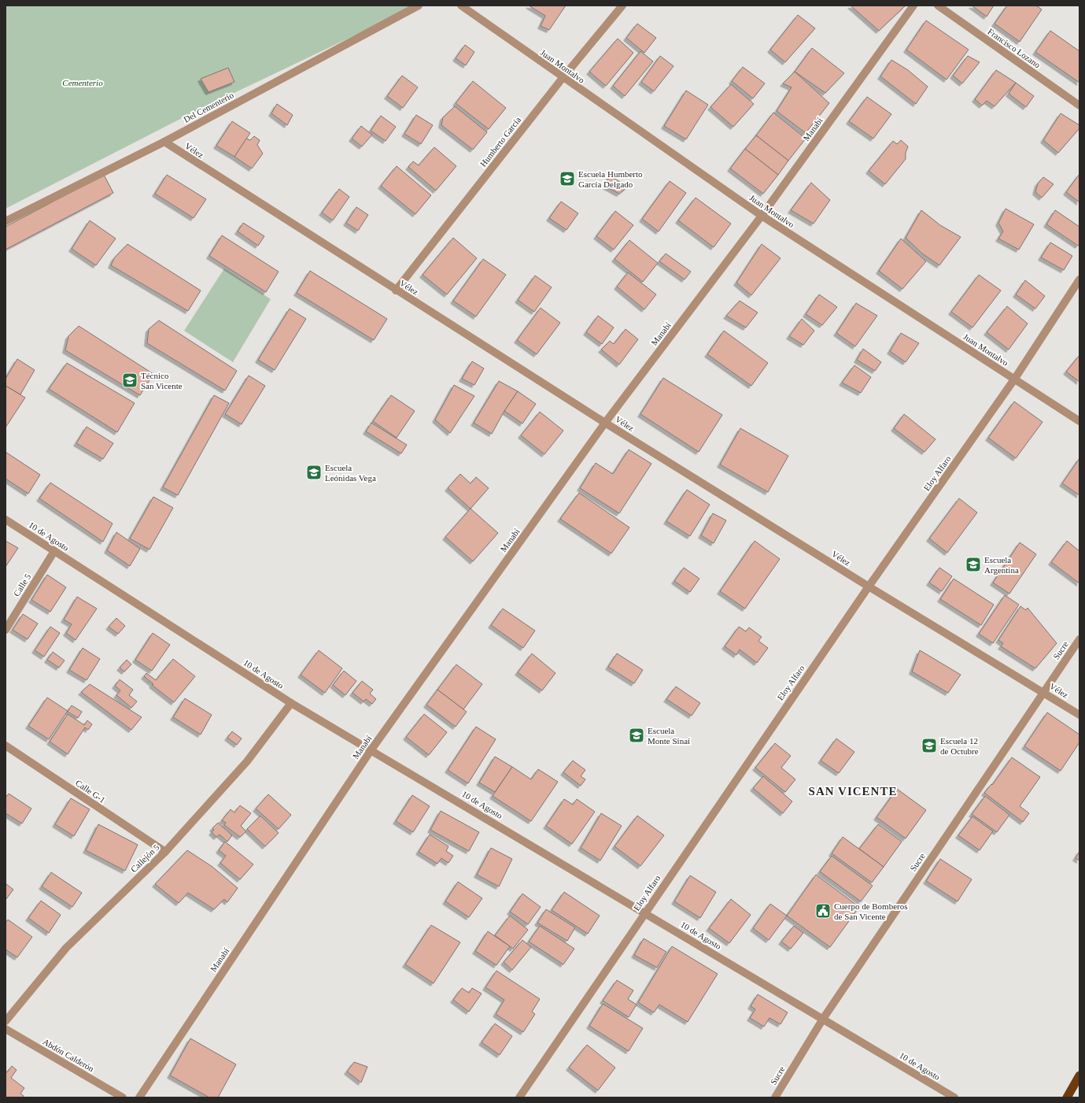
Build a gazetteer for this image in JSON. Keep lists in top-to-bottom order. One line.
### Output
{"streets":{"street":["Francisco Lozano","Juan Montalvo","Del Cementerio","Manabí","Humberto García","Vélez","Eloy Alfaro","10 de Agosto","Calle 5","Sucre","Calle G-1","Callejón 5","Abdón Calderón"]},"crossings":[["Juan Montalvo","Manabí"],["Juan Montalvo","Humberto García"],["Juan Montalvo","Eloy Alfaro"],["Del Cementerio","Vélez"],["Manabí","Vélez"],["Manabí","10 de Agosto"],["Humberto García","Vélez"],["Vélez","Eloy Alfaro"],["Vélez","Sucre"],["Eloy Alfaro","10 de Agosto"],["10 de Agosto","Calle 5"],["10 de Agosto","Sucre"],["10 de Agosto","Callejón 5"],["Calle G-1","Callejón 5"]],"districts":["SAN VICENTE"],"parks":["Cementerio"],"places":{"school or university":["Escuela Humberto García Delgado","Técnico San Vicente","Escuela Leónidas Vega","Escuela Argentina","Escuela Monte Sinaí","Escuela 12 de Octubre"],"public building":["Cuerpo de Bomberos de San Vicente"]}}
